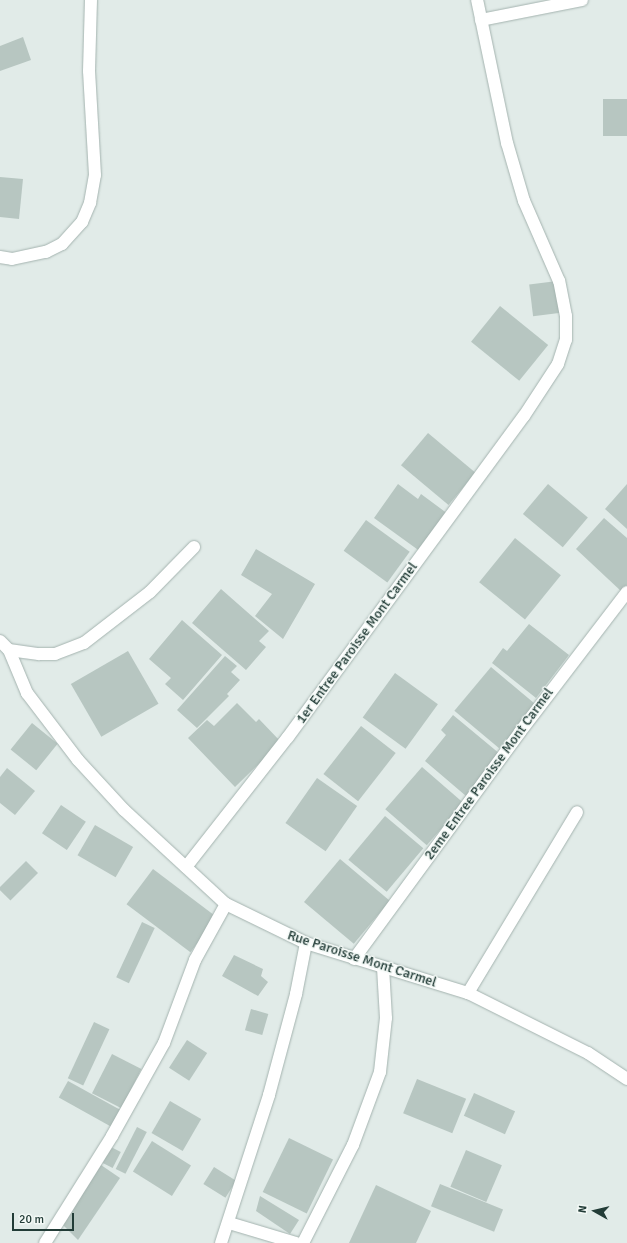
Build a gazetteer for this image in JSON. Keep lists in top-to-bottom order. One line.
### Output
{"streets":{"street":["1er Entree Paroisse Mont Carmel","2eme Entree Paroisse Mont Carmel","Rue Paroisse Mont Carmel"]},"crossings":[["1er Entree Paroisse Mont Carmel","Rue Paroisse Mont Carmel"],["2eme Entree Paroisse Mont Carmel","Rue Paroisse Mont Carmel"]],"scale_bar":"20 m","north":"left"}
